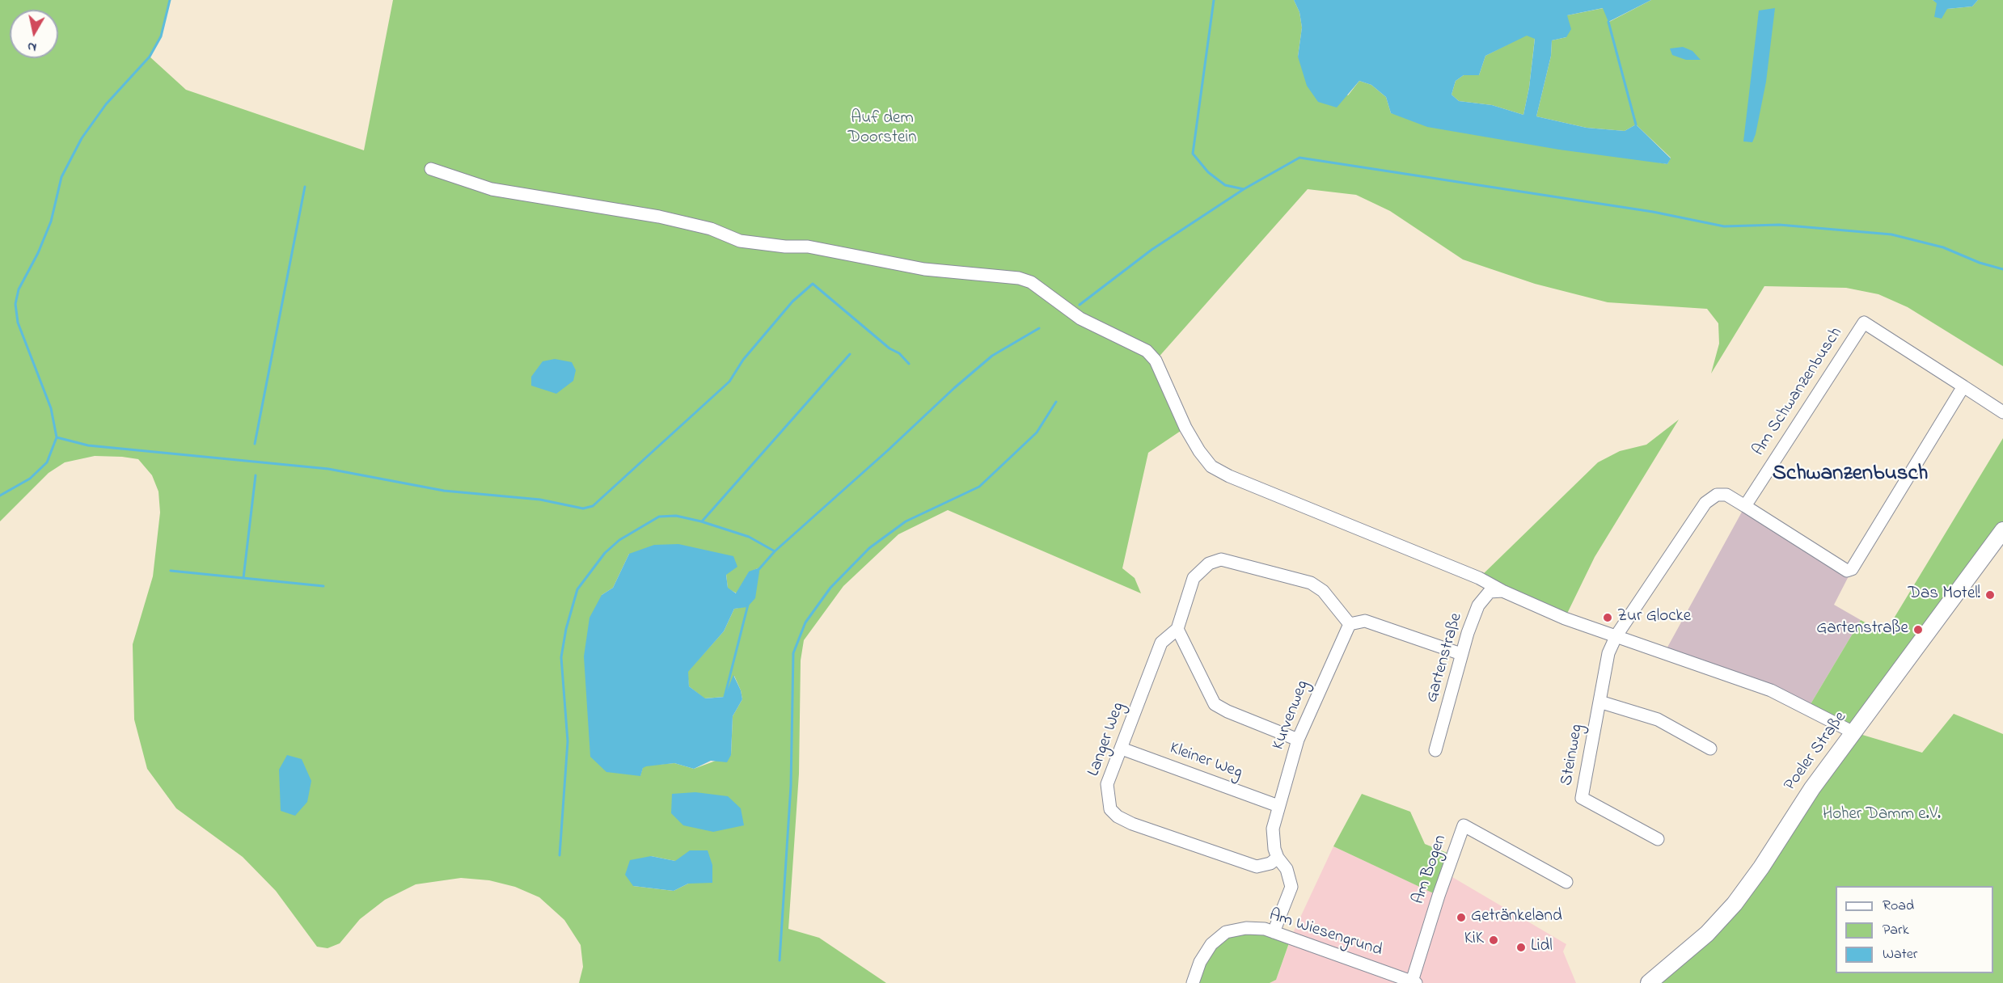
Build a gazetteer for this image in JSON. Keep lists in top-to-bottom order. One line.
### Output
{"streets":{"main road":["Poeler Straße"],"street":["Am Schwanzenbusch","Gartenstraße","Kurvenweg","Langer Weg","Steinweg","Kleiner Weg","Am Bogen","Am Wiesengrund"]},"crossings":[["Kurvenweg","Langer Weg"],["Kurvenweg","Kleiner Weg"],["Kurvenweg","Am Wiesengrund"],["Langer Weg","Kleiner Weg"],["Am Bogen","Am Wiesengrund"]],"districts":["Schwanzenbusch"],"parks":["Auf dem Doorstein","Hoher Damm e.V."],"places":["Das Motel!","Zur Glocke","Gartenstraße","Getränkeland","KiK","Lidl"],"legend":["Road","Park","Water"],"north":"bottom"}
